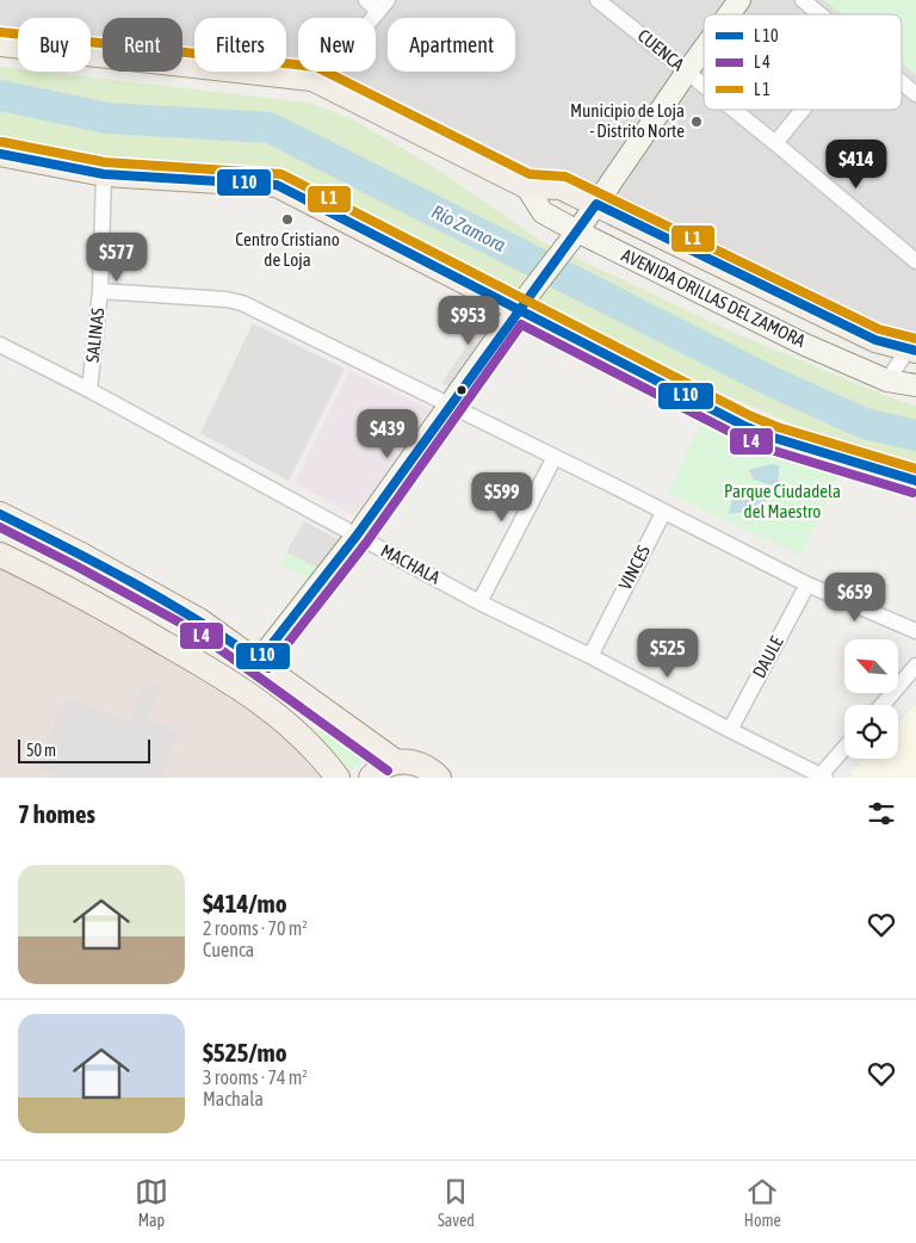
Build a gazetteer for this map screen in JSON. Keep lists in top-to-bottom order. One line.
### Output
{"streets":{"main road":["AVENIDA ORILLAS DEL ZAMORA"],"street":["CUENCA","SALINAS","MACHALA","VINCES","DAULE"]},"crossings":[["SALINAS","MACHALA"],["MACHALA","VINCES"],["MACHALA","DAULE"]],"water":["Río Zamora"],"parks":["Parque Ciudadela del Maestro"],"places":["Municipio de Loja - Distrito Norte","Centro Cristiano de Loja"],"legend":["L 10","L 4","L 1"],"scale_bar":"50 m","north":"top left","page":{"chip":["Buy","Rent","Filters","New","Apartment"],"price":["$414","$577","$953","$439","$599","$659","$525"],"scale":"50 m","heading":"7 homes","list":[{"name":"$414/mo","note":"2 rooms · 70 m² · Cuenca"},{"name":"$525/mo","note":"3 rooms · 74 m² · Machala"}],"tabs":["Map","Saved","Home"]}}
